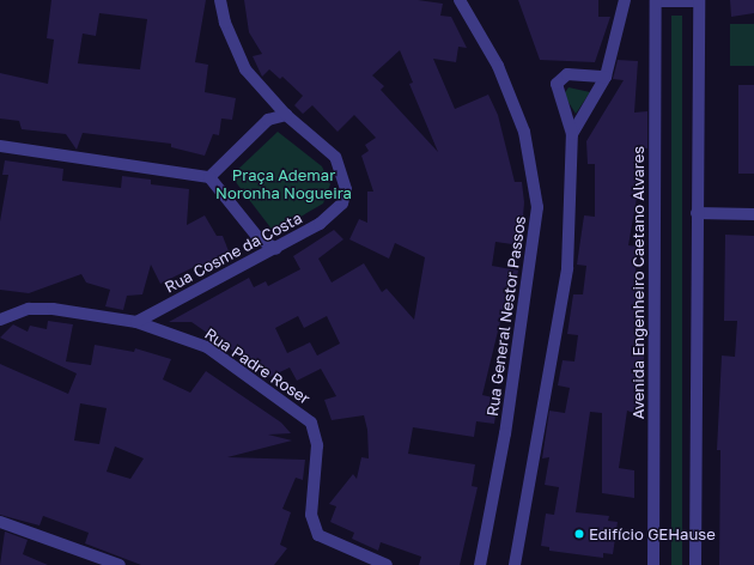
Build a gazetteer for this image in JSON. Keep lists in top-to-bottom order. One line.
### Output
{"streets":{"street":["Rua Cosme da Costa","Avenida Engenheiro Caetano Alvares","Rua General Nestor Passos","Rua Padre Roser"]},"crossings":[["Rua Cosme da Costa","Rua Padre Roser"]],"parks":["Praça Ademar Noronha Nogueira"],"places":["Edifício GEHause"]}
